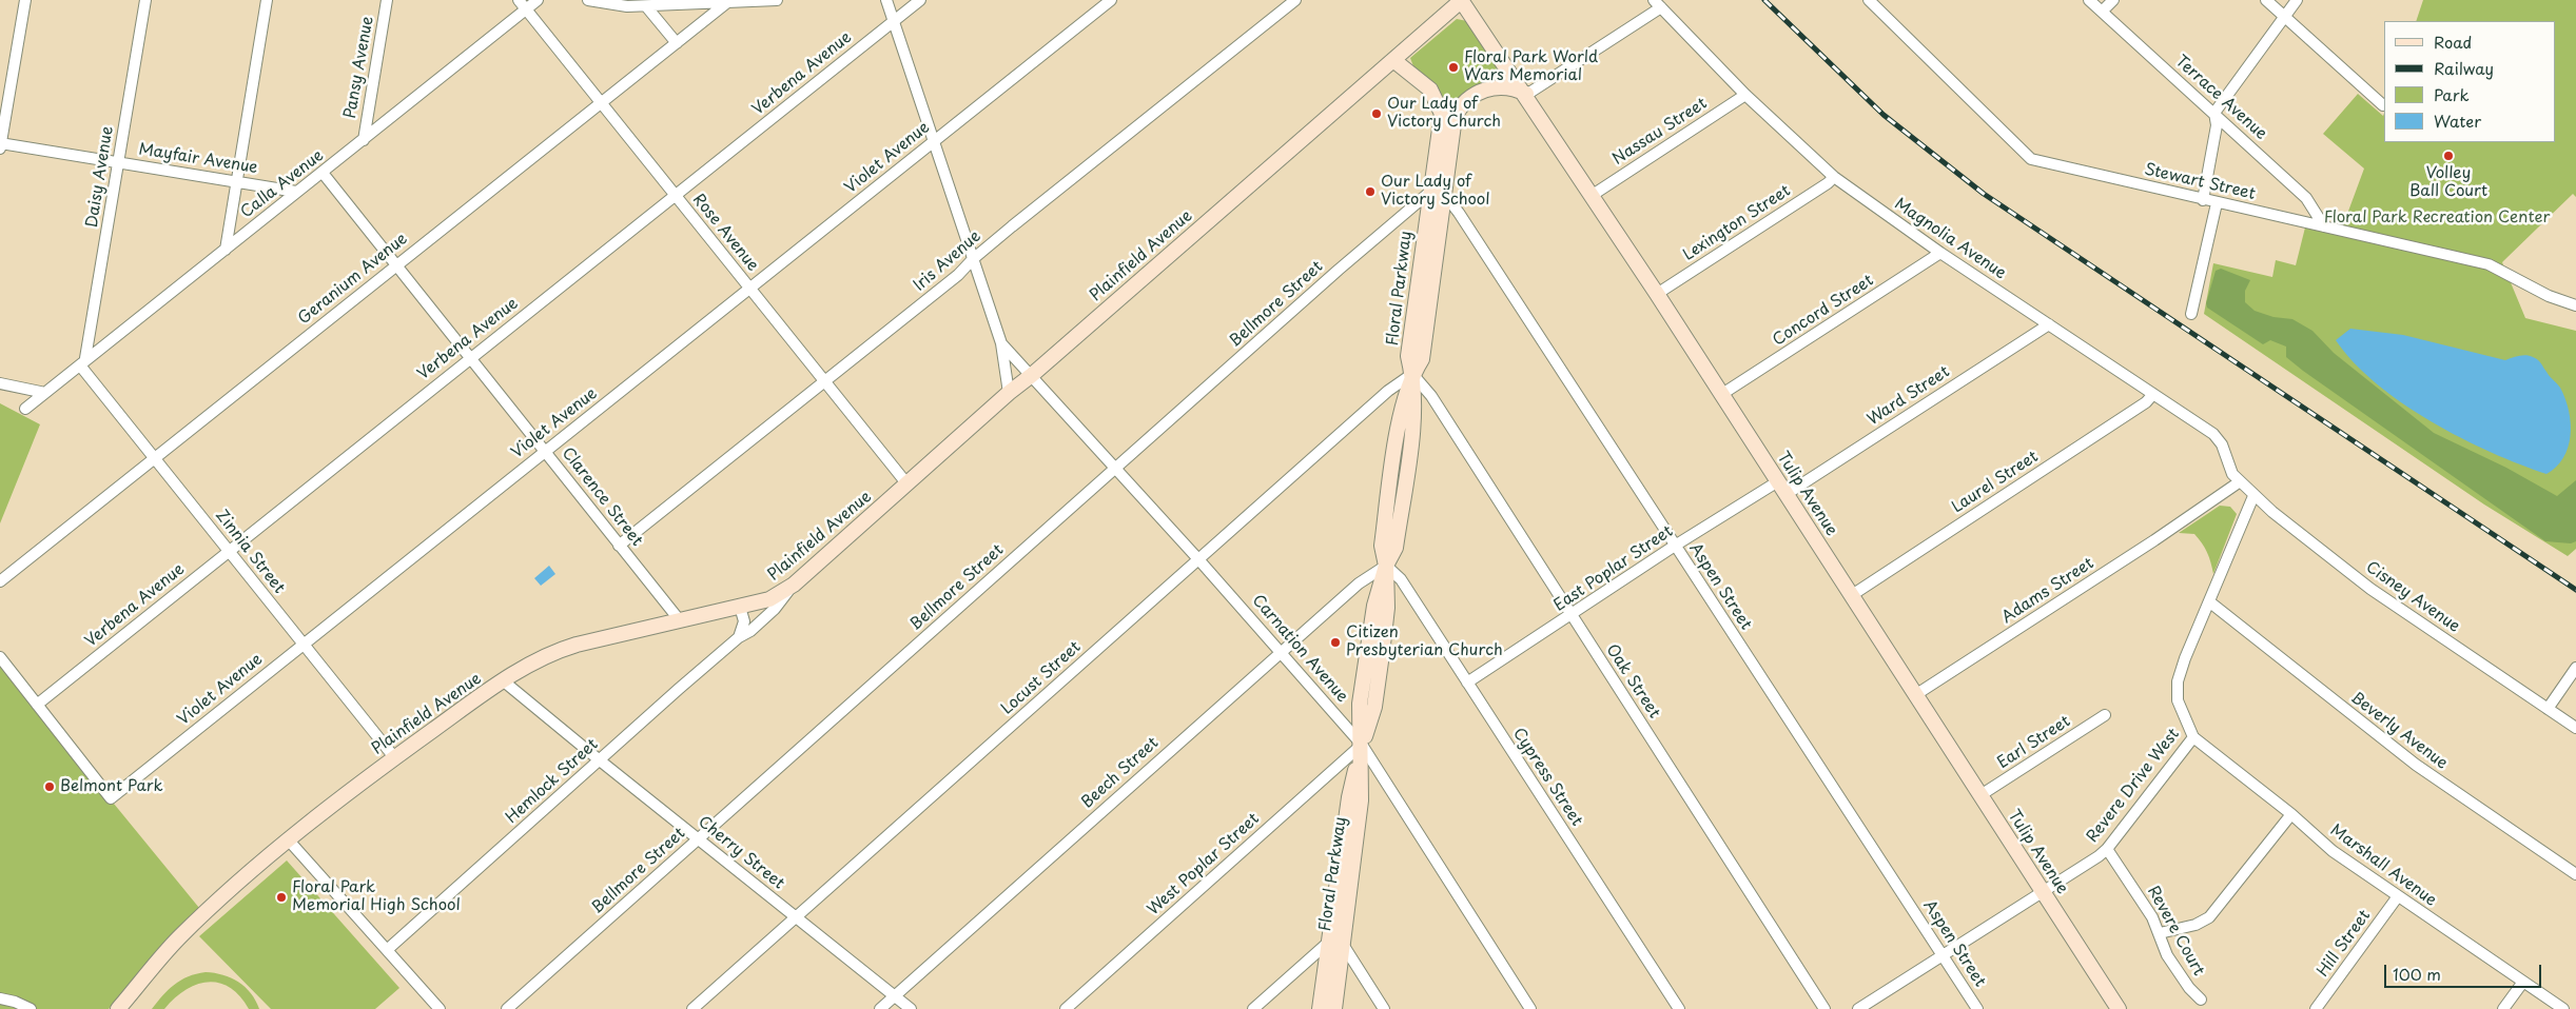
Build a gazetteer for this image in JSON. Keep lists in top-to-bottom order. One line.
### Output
{"streets":{"main road":["Plainfield Avenue","Floral Parkway","Tulip Avenue"],"street":["Pansy Avenue","Verbena Avenue","Terrace Avenue","Nassau Street","Violet Avenue","Mayfair Avenue","Daisy Avenue","Stewart Street","Calla Avenue","Lexington Street","Rose Avenue","Magnolia Avenue","Iris Avenue","Geranium Avenue","Bellmore Street","Concord Street","Ward Street","Laurel Street","Clarence Street","Zinnia Street","East Poplar Street","Aspen Street","Adams Street","Cisney Avenue","Carnation Avenue","Locust Street","Oak Street","Beverly Avenue","Earl Street","Beech Street","Cypress Street","Hemlock Street","Revere Drive West","Cherry Street","West Poplar Street","Marshall Avenue","Revere Court","Hill Street"]},"crossings":[["Pansy Avenue","Calla Avenue"],["Verbena Avenue","Violet Avenue"],["Verbena Avenue","Rose Avenue"],["Verbena Avenue","Clarence Street"],["Verbena Avenue","Zinnia Street"],["Verbena Avenue","Carnation Avenue"],["Terrace Avenue","Stewart Street"],["Nassau Street","Magnolia Avenue"],["Nassau Street","Tulip Avenue"],["Violet Avenue","Rose Avenue"],["Violet Avenue","Clarence Street"],["Violet Avenue","Zinnia Street"],["Violet Avenue","Carnation Avenue"],["Mayfair Avenue","Daisy Avenue"],["Mayfair Avenue","Calla Avenue"],["Daisy Avenue","Calla Avenue"],["Daisy Avenue","Zinnia Street"],["Calla Avenue","Rose Avenue"],["Calla Avenue","Clarence Street"],["Calla Avenue","Zinnia Street"],["Lexington Street","Magnolia Avenue"],["Lexington Street","Tulip Avenue"],["Rose Avenue","Plainfield Avenue"],["Rose Avenue","Iris Avenue"],["Rose Avenue","Geranium Avenue"],["Magnolia Avenue","Concord Street"],["Magnolia Avenue","Ward Street"],["Magnolia Avenue","Laurel Street"],["Magnolia Avenue","Adams Street"],["Magnolia Avenue","Cisney Avenue"],["Plainfield Avenue","Tulip Avenue"],["Plainfield Avenue","Clarence Street"],["Plainfield Avenue","Zinnia Street"],["Plainfield Avenue","Carnation Avenue"],["Plainfield Avenue","Hemlock Street"],["Plainfield Avenue","Cherry Street"],["Iris Avenue","Clarence Street"],["Iris Avenue","Carnation Avenue"],["Geranium Avenue","Clarence Street"],["Geranium Avenue","Zinnia Street"],["Floral Parkway","Bellmore Street"],["Floral Parkway","Aspen Street"],["Floral Parkway","Carnation Avenue"],["Floral Parkway","Locust Street"],["Floral Parkway","Oak Street"],["Floral Parkway","Beech Street"],["Floral Parkway","Cypress Street"],["Floral Parkway","West Poplar Street"],["Bellmore Street","Aspen Street"],["Bellmore Street","Carnation Avenue"],["Bellmore Street","Cherry Street"],["Concord Street","Tulip Avenue"],["Ward Street","Tulip Avenue"],["Ward Street","East Poplar Street"],["Laurel Street","Tulip Avenue"],["Tulip Avenue","East Poplar Street"],["Tulip Avenue","Adams Street"],["Tulip Avenue","Earl Street"],["Tulip Avenue","Revere Drive West"],["East Poplar Street","Aspen Street"],["East Poplar Street","Oak Street"],["East Poplar Street","Cypress Street"],["Aspen Street","Revere Drive West"],["Adams Street","Cisney Avenue"],["Cisney Avenue","Revere Drive West"],["Carnation Avenue","Locust Street"],["Carnation Avenue","Beech Street"],["Carnation Avenue","West Poplar Street"],["Locust Street","Oak Street"],["Locust Street","Cherry Street"],["Beverly Avenue","Revere Drive West"],["Beech Street","Cypress Street"],["Beech Street","Cherry Street"],["Hemlock Street","Cherry Street"],["Revere Drive West","Marshall Avenue"],["Revere Drive West","Revere Court"],["Marshall Avenue","Hill Street"]],"parks":["Floral Park Recreation Center"],"places":["Floral Park World Wars Memorial","Our Lady of Victory Church","Volley Ball Court","Our Lady of Victory School","Citizen Presbyterian Church","Belmont Park","Floral Park Memorial High School"],"legend":["Road","Railway","Park","Water"],"scale_bar":"100 m"}
